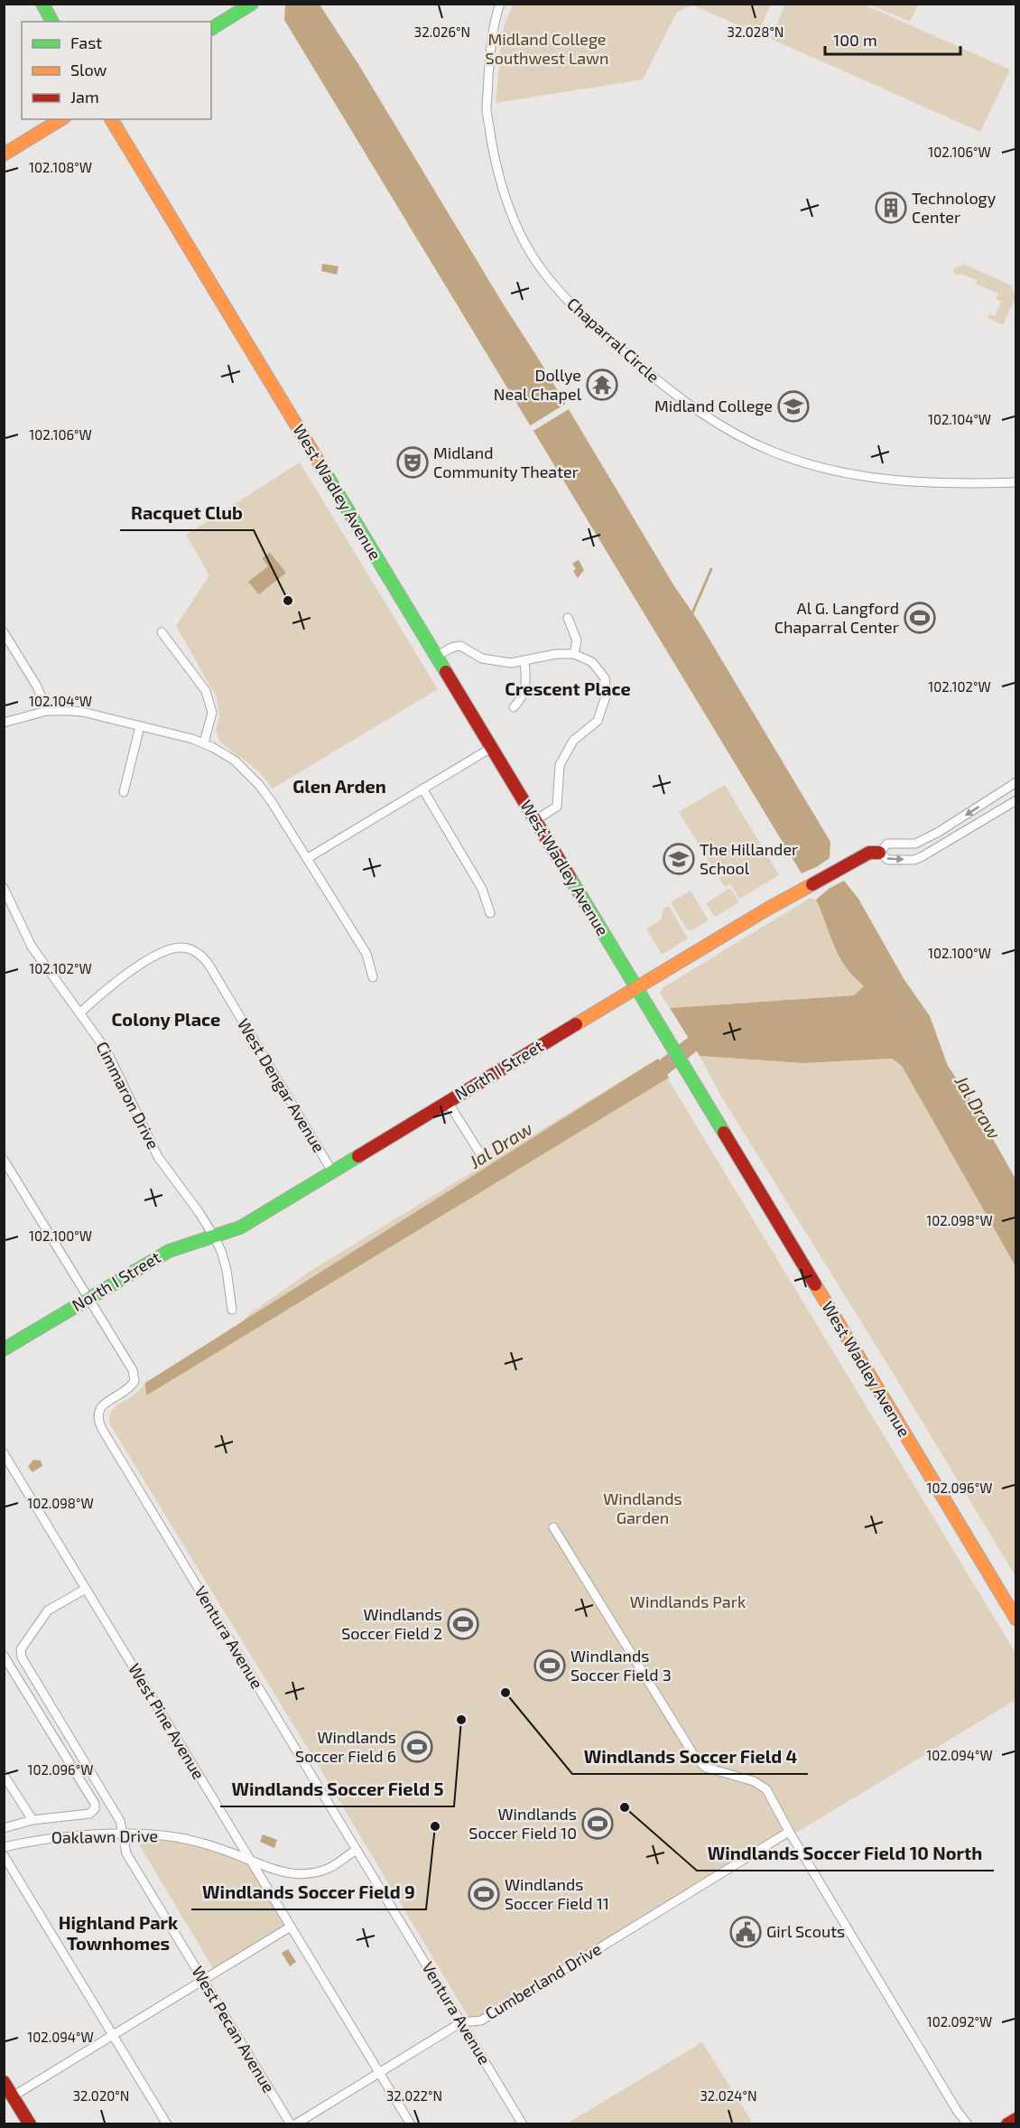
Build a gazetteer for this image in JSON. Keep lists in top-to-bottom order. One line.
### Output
{"streets":{"main road":["West Wadley Avenue","North I Street"],"street":["Chaparral Circle","West Dengar Avenue","Cimmaron Drive","Ventura Avenue","West Pine Avenue","Oaklawn Drive","Cumberland Drive","West Pecan Avenue"]},"crossings":[["West Wadley Avenue","North I Street"],["North I Street","West Dengar Avenue"],["North I Street","Cimmaron Drive"],["North I Street","Ventura Avenue"],["West Dengar Avenue","Cimmaron Drive"],["Ventura Avenue","Oaklawn Drive"],["Ventura Avenue","Cumberland Drive"],["West Pine Avenue","Oaklawn Drive"],["West Pine Avenue","Cumberland Drive"],["West Pine Avenue","West Pecan Avenue"],["Oaklawn Drive","West Pecan Avenue"]],"districts":["Crescent Place","Glen Arden","Colony Place","Highland Park Townhomes"],"water":["Jal Draw"],"parks":["Midland College Southwest Lawn","Windlands Garden","Windlands Park"],"places":{"building":["Technology Center"],"temple":["Dollye Neal Chapel"],"school or university":["Midland College","The Hillander School"],"theatre":["Midland Community Theater"],"other":["Racquet Club","Windlands Soccer Field 4","Windlands Soccer Field 5","Windlands Soccer Field 10 North","Windlands Soccer Field 9"],"sports":["Al G. Langford Chaparral Center","Windlands Soccer Field 2","Windlands Soccer Field 3","Windlands Soccer Field 6","Windlands Soccer Field 10","Windlands Soccer Field 11"],"public building":["Girl Scouts"]},"legend":["Fast","Slow","Jam"],"scale_bar":"100 m","coordinates":["32.026°N","32.028°N","102.106°W","102.108°W","102.104°W","102.102°W","102.100°W","102.098°W","102.096°W","102.094°W","102.092°W","32.020°N","32.022°N","32.024°N"]}
